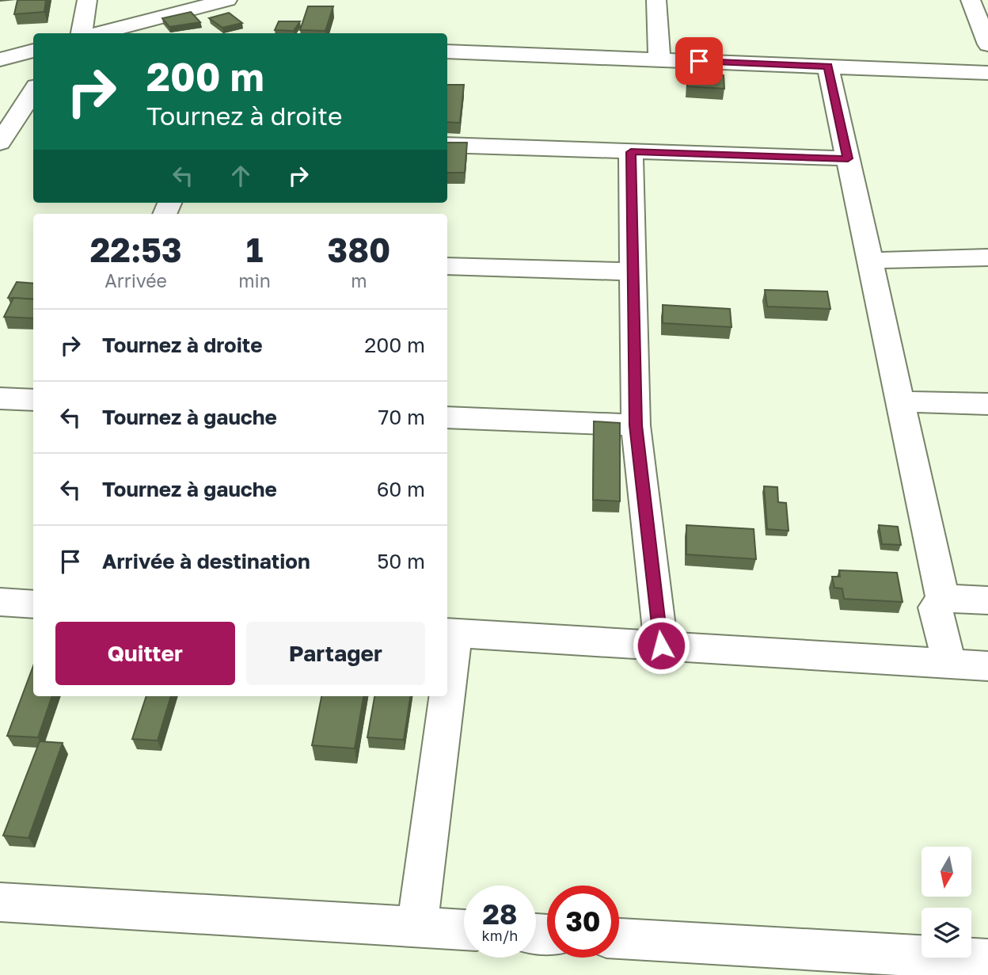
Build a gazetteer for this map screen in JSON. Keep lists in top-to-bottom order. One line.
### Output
{"north":"bottom","page":{"turn":["200 m","Tournez à droite"],"eta":["22:53","Arrivée","1","min","380","m"],"list":[{"name":"Tournez à droite","value":"200 m"},{"name":"Tournez à gauche","value":"70 m"},{"name":"Tournez à gauche","value":"60 m"},{"name":"Arrivée à destination","value":"50 m"}],"buttons":["Quitter","Partager"],"speed":"28 km/h","limit":"30"}}
